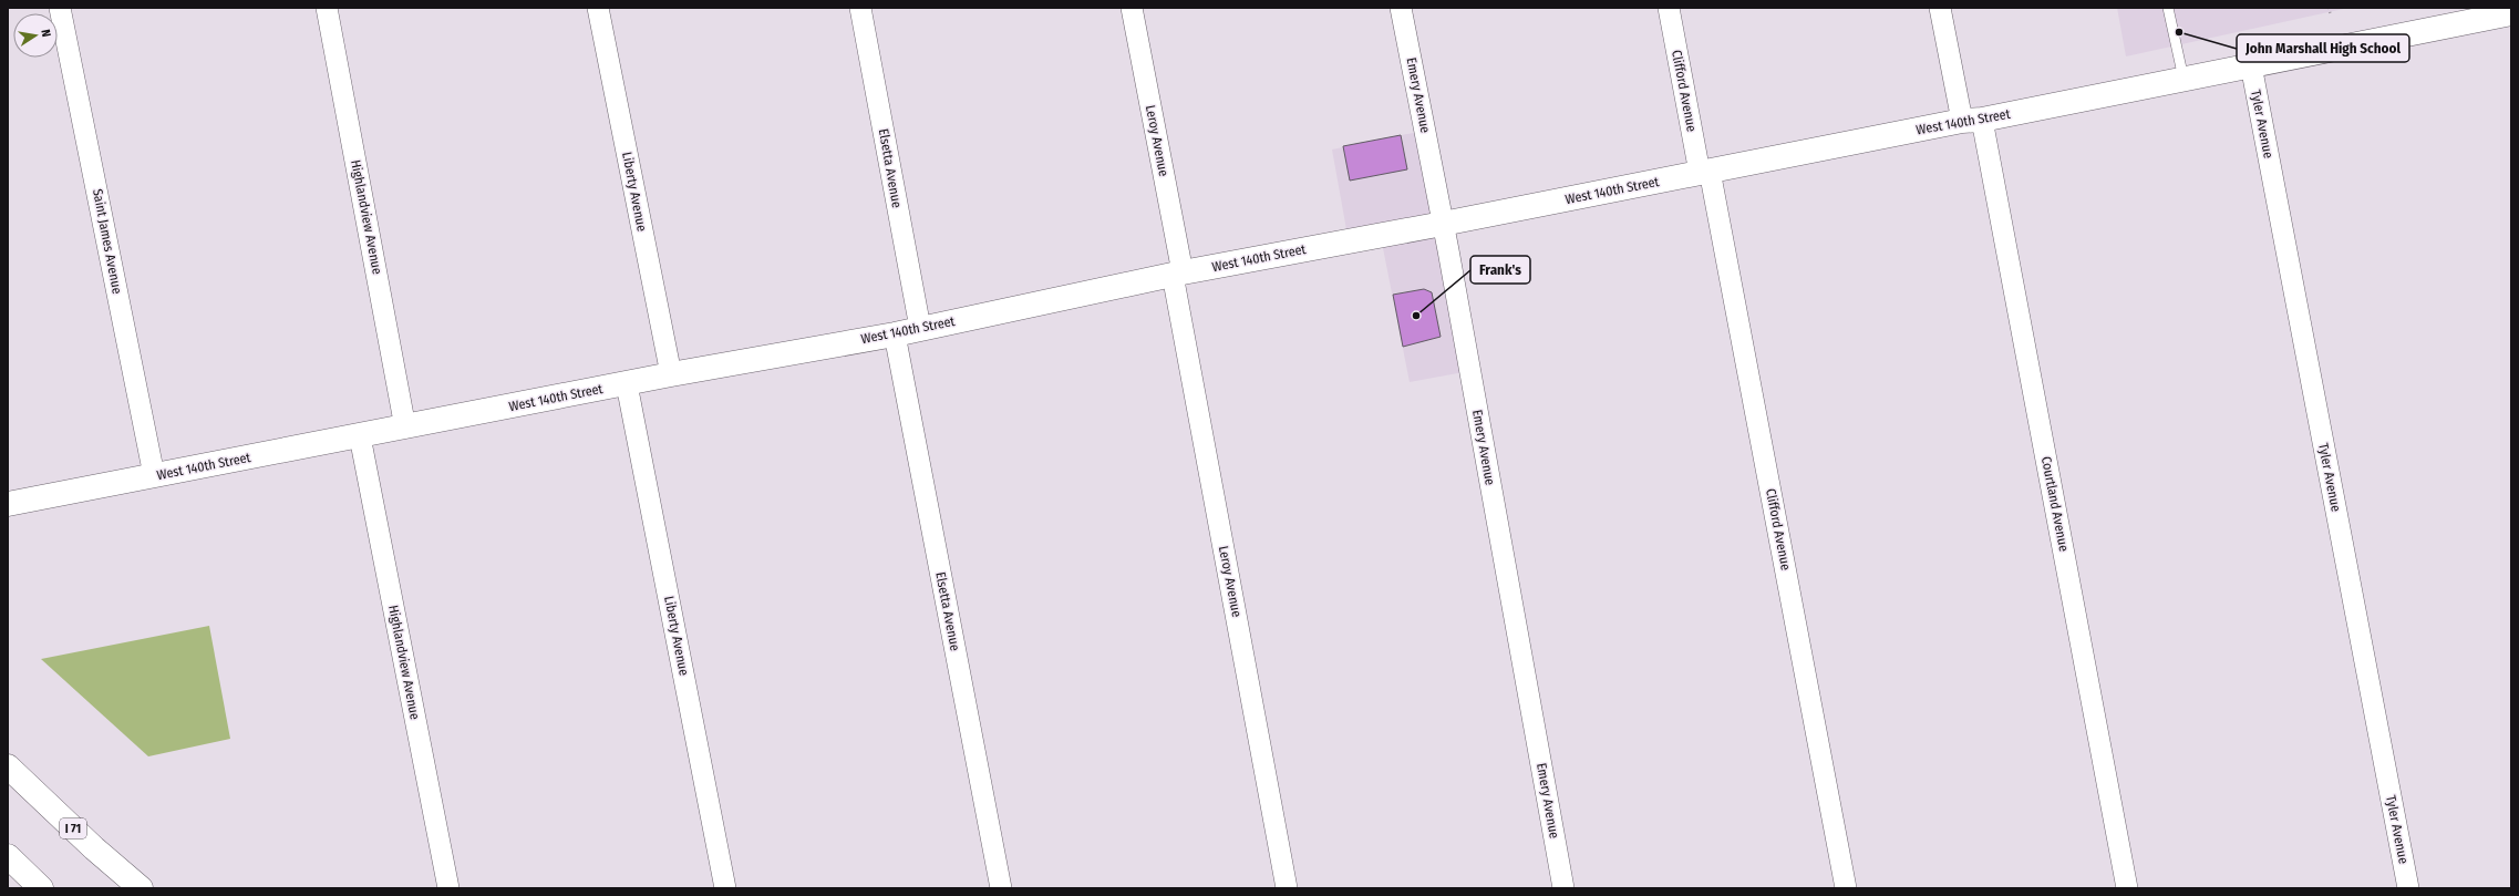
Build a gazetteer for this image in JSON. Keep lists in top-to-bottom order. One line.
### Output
{"streets":{"main road":["West 140th Street","I 71"],"street":["Clifford Avenue","Emery Avenue","Tyler Avenue","Leroy Avenue","Elsetta Avenue","Liberty Avenue","Highlandview Avenue","Saint James Avenue","Courtland Avenue"]},"crossings":[["Clifford Avenue","West 140th Street"],["Emery Avenue","West 140th Street"],["West 140th Street","Tyler Avenue"],["West 140th Street","Leroy Avenue"],["West 140th Street","Elsetta Avenue"],["West 140th Street","Liberty Avenue"],["West 140th Street","Highlandview Avenue"],["West 140th Street","Saint James Avenue"],["West 140th Street","Courtland Avenue"]],"places":["John Marshall High School","Frank's"],"north":"right"}
